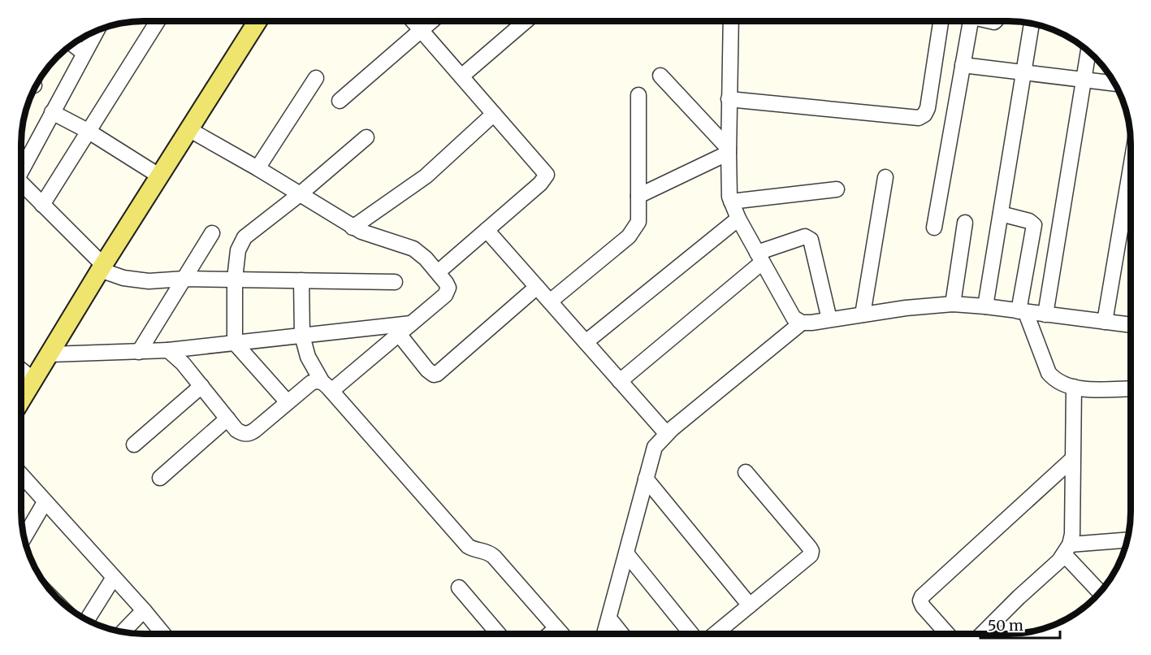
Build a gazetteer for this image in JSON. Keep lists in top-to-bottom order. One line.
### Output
{"scale_bar":"50 m"}
